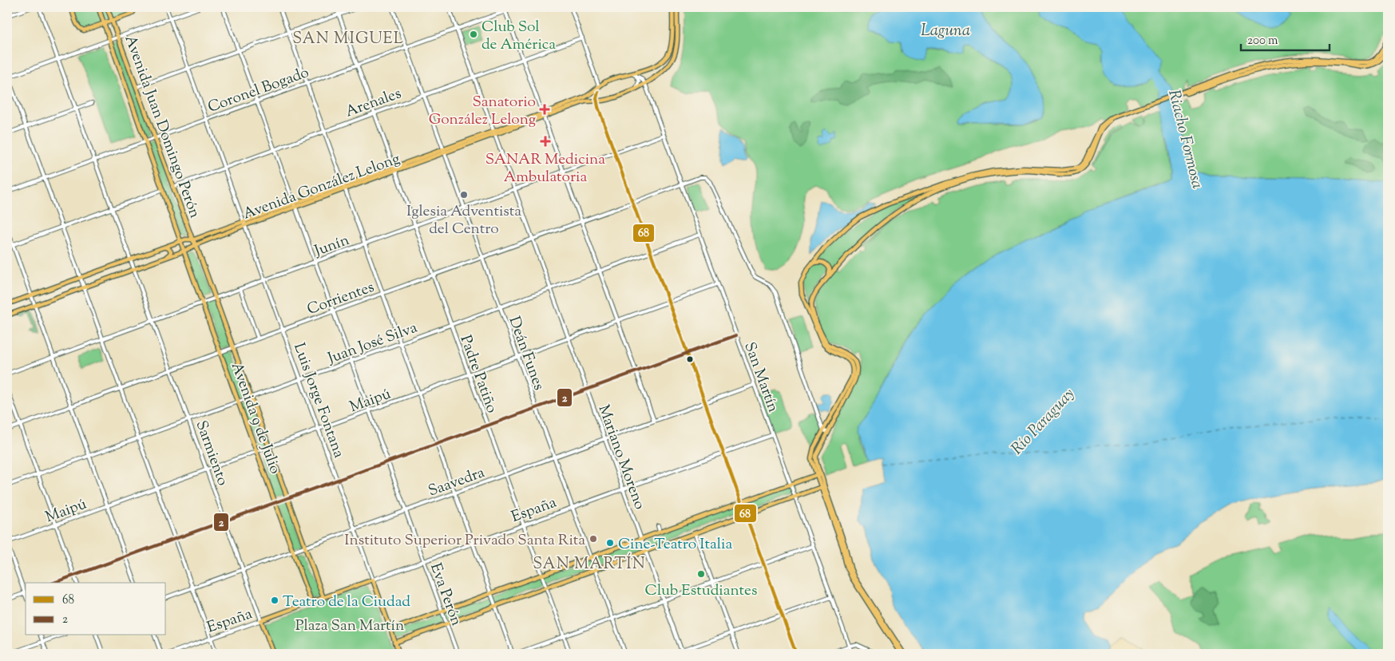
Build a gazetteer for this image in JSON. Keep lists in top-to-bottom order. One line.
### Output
{"streets":{"main road":["Avenida Juan Domingo Perón","Avenida González Lelong","Luis Jorge Fontana","Avenida 9 de Julio","Sarmiento","España"],"street":["Coronel Bogado","Arenales","Junín","Corrientes","Juan José Silva","Deán Funes","Padre Patiño","San Martín","Maipú","Mariano Moreno","Saavedra","Eva Perón"]},"crossings":[["Coronel Bogado","Avenida Juan Domingo Perón"],["Coronel Bogado","Deán Funes"],["Coronel Bogado","Padre Patiño"],["Coronel Bogado","Luis Jorge Fontana"],["Coronel Bogado","Sarmiento"],["Coronel Bogado","Mariano Moreno"],["Coronel Bogado","Eva Perón"],["Arenales","Avenida Juan Domingo Perón"],["Arenales","Deán Funes"],["Arenales","Padre Patiño"],["Arenales","Luis Jorge Fontana"],["Arenales","Mariano Moreno"],["Arenales","Eva Perón"],["Avenida Juan Domingo Perón","Avenida González Lelong"],["Avenida Juan Domingo Perón","Avenida 9 de Julio"],["Avenida González Lelong","Deán Funes"],["Avenida González Lelong","Padre Patiño"],["Avenida González Lelong","San Martín"],["Avenida González Lelong","Luis Jorge Fontana"],["Avenida González Lelong","Avenida 9 de Julio"],["Avenida González Lelong","Sarmiento"],["Avenida González Lelong","Mariano Moreno"],["Avenida González Lelong","Eva Perón"],["Junín","Deán Funes"],["Junín","Padre Patiño"],["Junín","San Martín"],["Junín","Luis Jorge Fontana"],["Junín","Avenida 9 de Julio"],["Junín","Sarmiento"],["Junín","Mariano Moreno"],["Junín","Eva Perón"],["Corrientes","Deán Funes"],["Corrientes","Padre Patiño"],["Corrientes","San Martín"],["Corrientes","Luis Jorge Fontana"],["Corrientes","Avenida 9 de Julio"],["Corrientes","Sarmiento"],["Corrientes","Mariano Moreno"],["Corrientes","Eva Perón"],["Juan José Silva","Deán Funes"],["Juan José Silva","Padre Patiño"],["Juan José Silva","San Martín"],["Juan José Silva","Luis Jorge Fontana"],["Juan José Silva","Avenida 9 de Julio"],["Juan José Silva","Sarmiento"],["Juan José Silva","Mariano Moreno"],["Juan José Silva","Eva Perón"],["Deán Funes","Maipú"],["Deán Funes","Saavedra"],["Deán Funes","España"],["Padre Patiño","Maipú"],["Padre Patiño","Saavedra"],["Padre Patiño","España"],["San Martín","Maipú"],["San Martín","Saavedra"],["San Martín","España"],["Maipú","Luis Jorge Fontana"],["Maipú","Avenida 9 de Julio"],["Maipú","Sarmiento"],["Maipú","Mariano Moreno"],["Maipú","Eva Perón"],["Luis Jorge Fontana","Saavedra"],["Luis Jorge Fontana","España"],["Avenida 9 de Julio","Saavedra"],["Avenida 9 de Julio","España"],["Sarmiento","Saavedra"],["Sarmiento","España"],["Mariano Moreno","Saavedra"],["Mariano Moreno","España"],["Saavedra","Eva Perón"],["España","Eva Perón"]],"districts":["SAN MIGUEL","SAN MARTÍN"],"water":["Laguna","Riacho Formosa","Río Paraguay"],"parks":["Plaza San Martín"],"places":{"other":["Club Sol de América","Iglesia Adventista del Centro","Instituto Superior Privado Santa Rita","Cine-Teatro Italia","Club Estudiantes","Teatro de la Ciudad"],"health":["Sanatorio González Lelong","SANAR Medicina Ambulatoria"]},"lines":["transit line 68","transit line 2"],"legend":["68","2"],"scale_bar":"200 m"}
